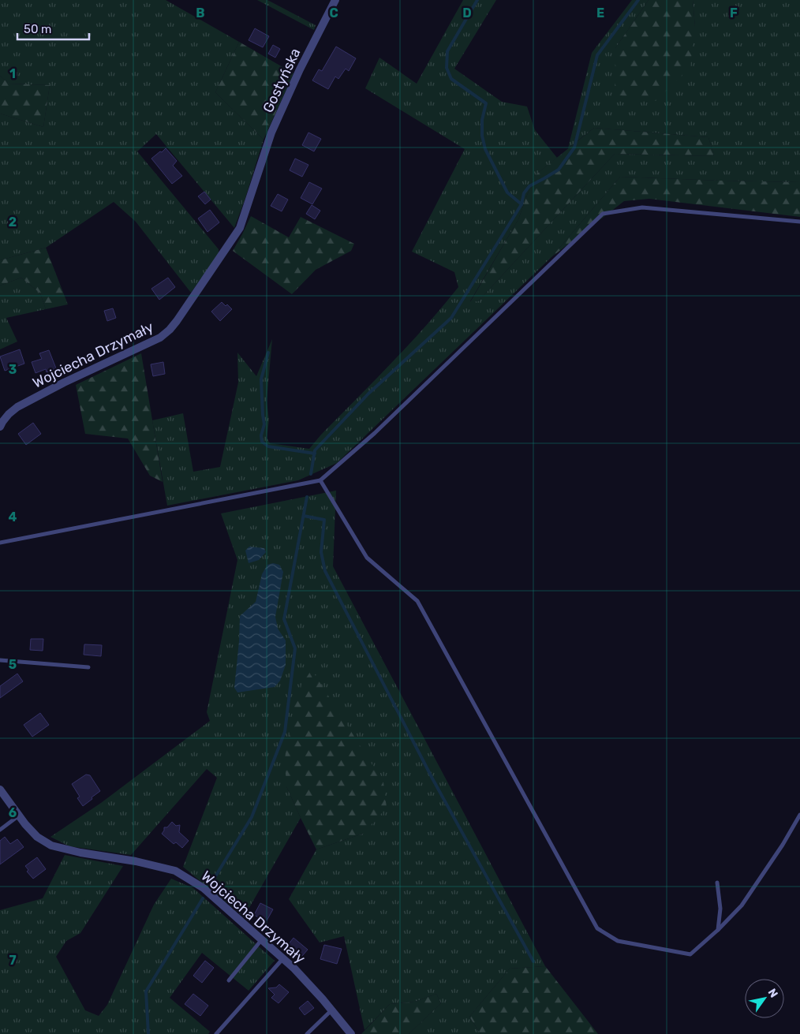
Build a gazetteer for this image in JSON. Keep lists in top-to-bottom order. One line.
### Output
{"streets":{"street":["Gostyńska","Wojciecha Drzymały"]},"crossings":[["Gostyńska","Wojciecha Drzymały"]],"scale_bar":"50 m","north":"top right","grid":{"columns":["B","C","D","E","F"],"rows":["1","2","3","4","5","6","7"]}}
